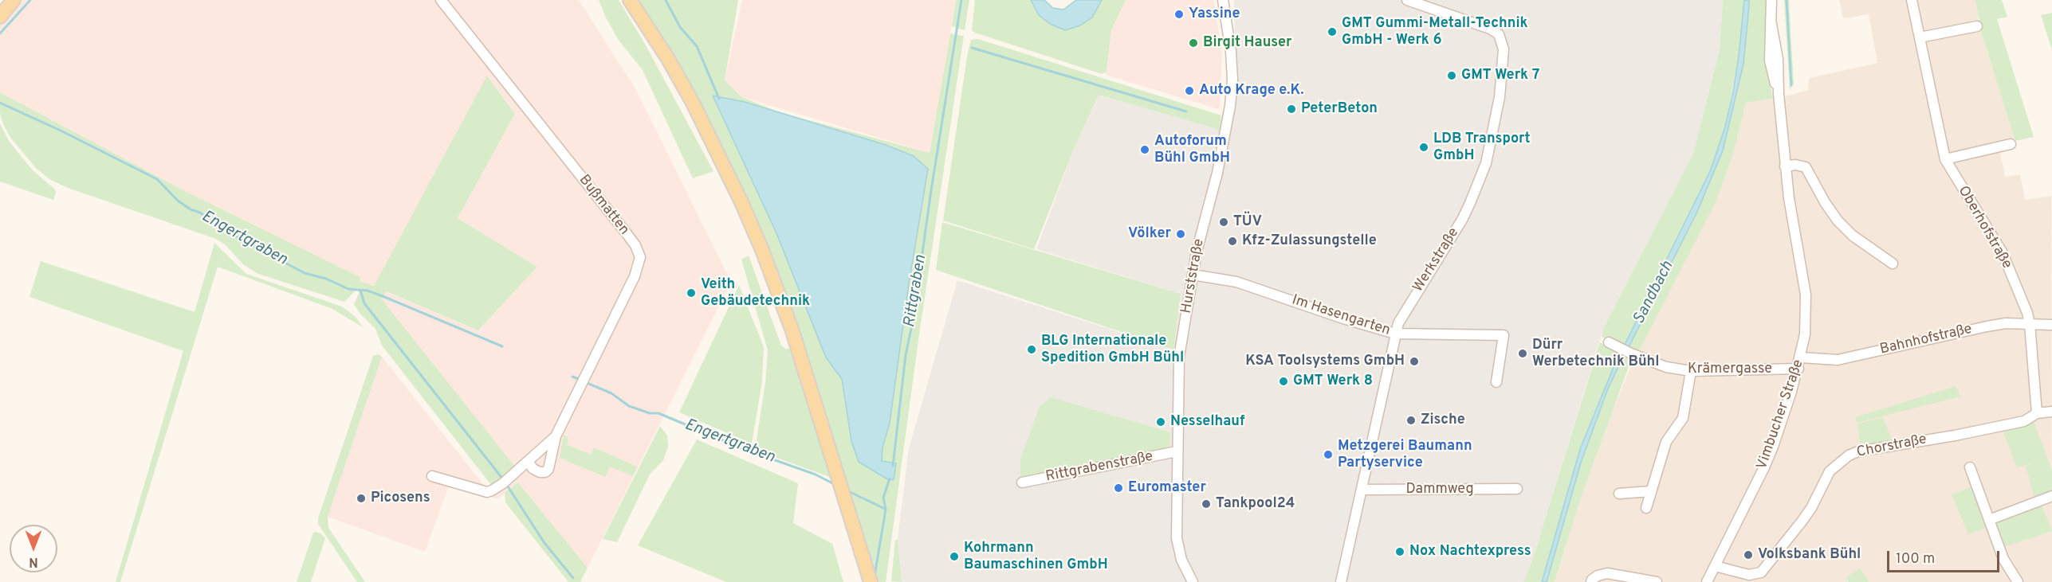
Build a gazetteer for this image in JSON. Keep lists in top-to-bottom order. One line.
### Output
{"streets":{"street":["Bußmatten","Oberhofstraße","Werkstraße","Hurststraße","Im Hasengarten","Bahnhofstraße","Krämergasse","Vimbucher Straße","Chorstraße","Rittgrabenstraße","Dammweg"]},"crossings":[["Oberhofstraße","Bahnhofstraße"],["Werkstraße","Im Hasengarten"],["Werkstraße","Dammweg"],["Hurststraße","Im Hasengarten"],["Hurststraße","Rittgrabenstraße"],["Bahnhofstraße","Vimbucher Straße"],["Krämergasse","Vimbucher Straße"],["Vimbucher Straße","Chorstraße"]],"water":["Engertgraben","Rittgraben","Sandbach"],"places":["Yassine","GMT Gummi-Metall-Technik GmbH - Werk 6","Birgit Hauser","GMT Werk 7","Auto Krage e.K.","PeterBeton","LDB Transport GmbH","Autoforum Bühl GmbH","TÜV","Völker","Kfz-Zulassungstelle","Veith Gebäudetechnik","BLG Internationale Spedition GmbH Bühl","Dürr Werbetechnik Bühl","KSA Toolsystems GmbH","GMT Werk 8","Zische","Nesselhauf","Metzgerei Baumann Partyservice","Euromaster","Picosens","Tankpool24","Nox Nachtexpress","Volksbank Bühl","Kohrmann Baumaschinen GmbH"],"scale_bar":"100 m","north":"bottom"}
